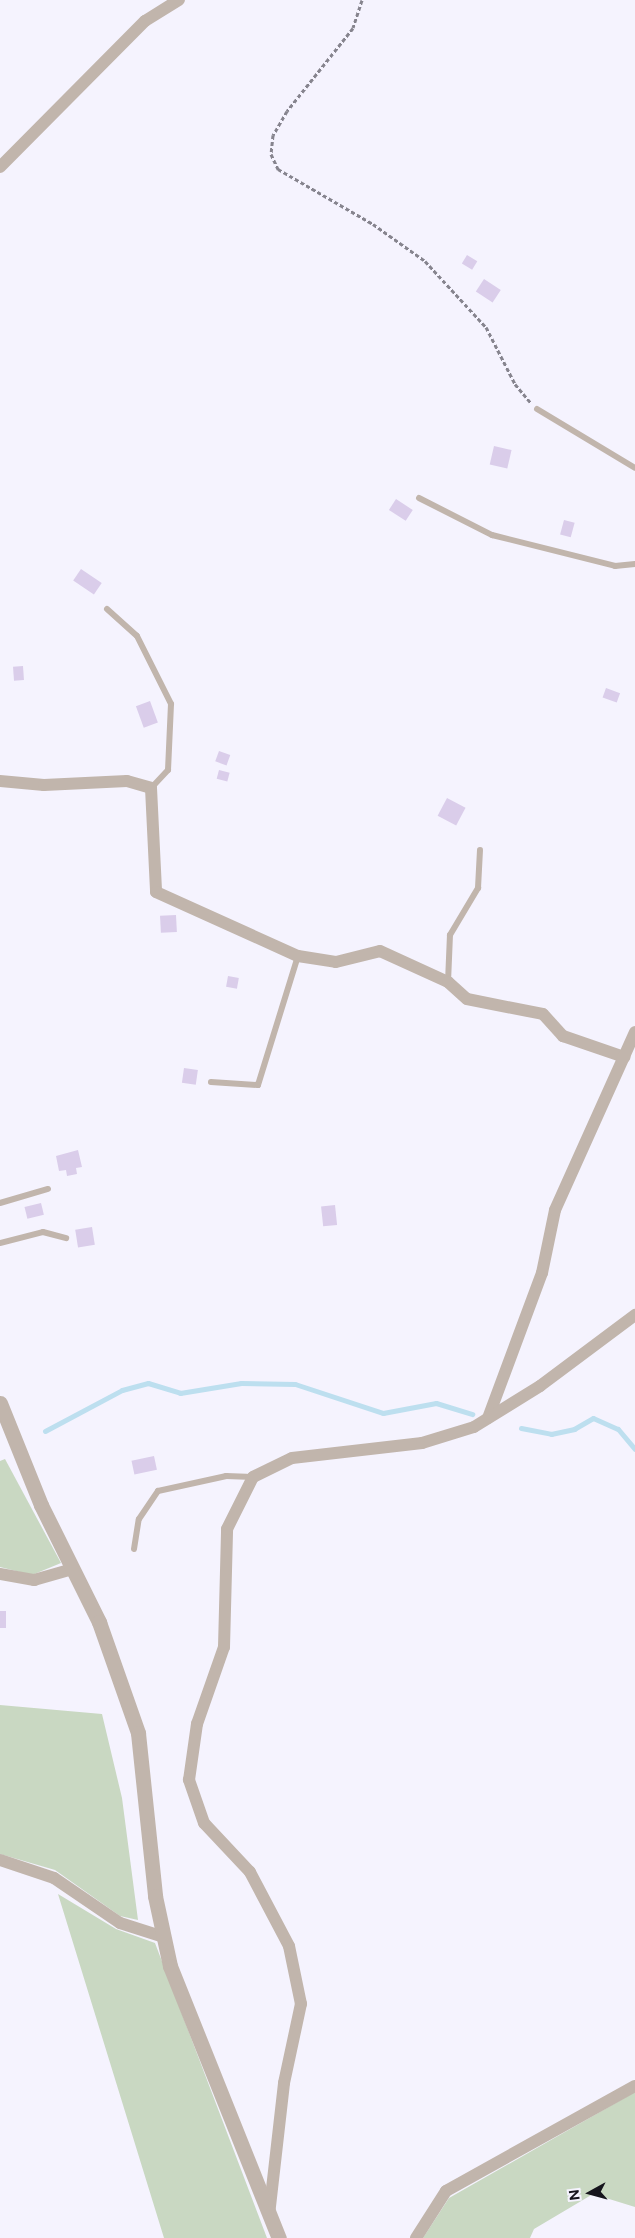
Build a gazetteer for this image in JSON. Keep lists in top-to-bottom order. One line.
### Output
{"north":"left"}
